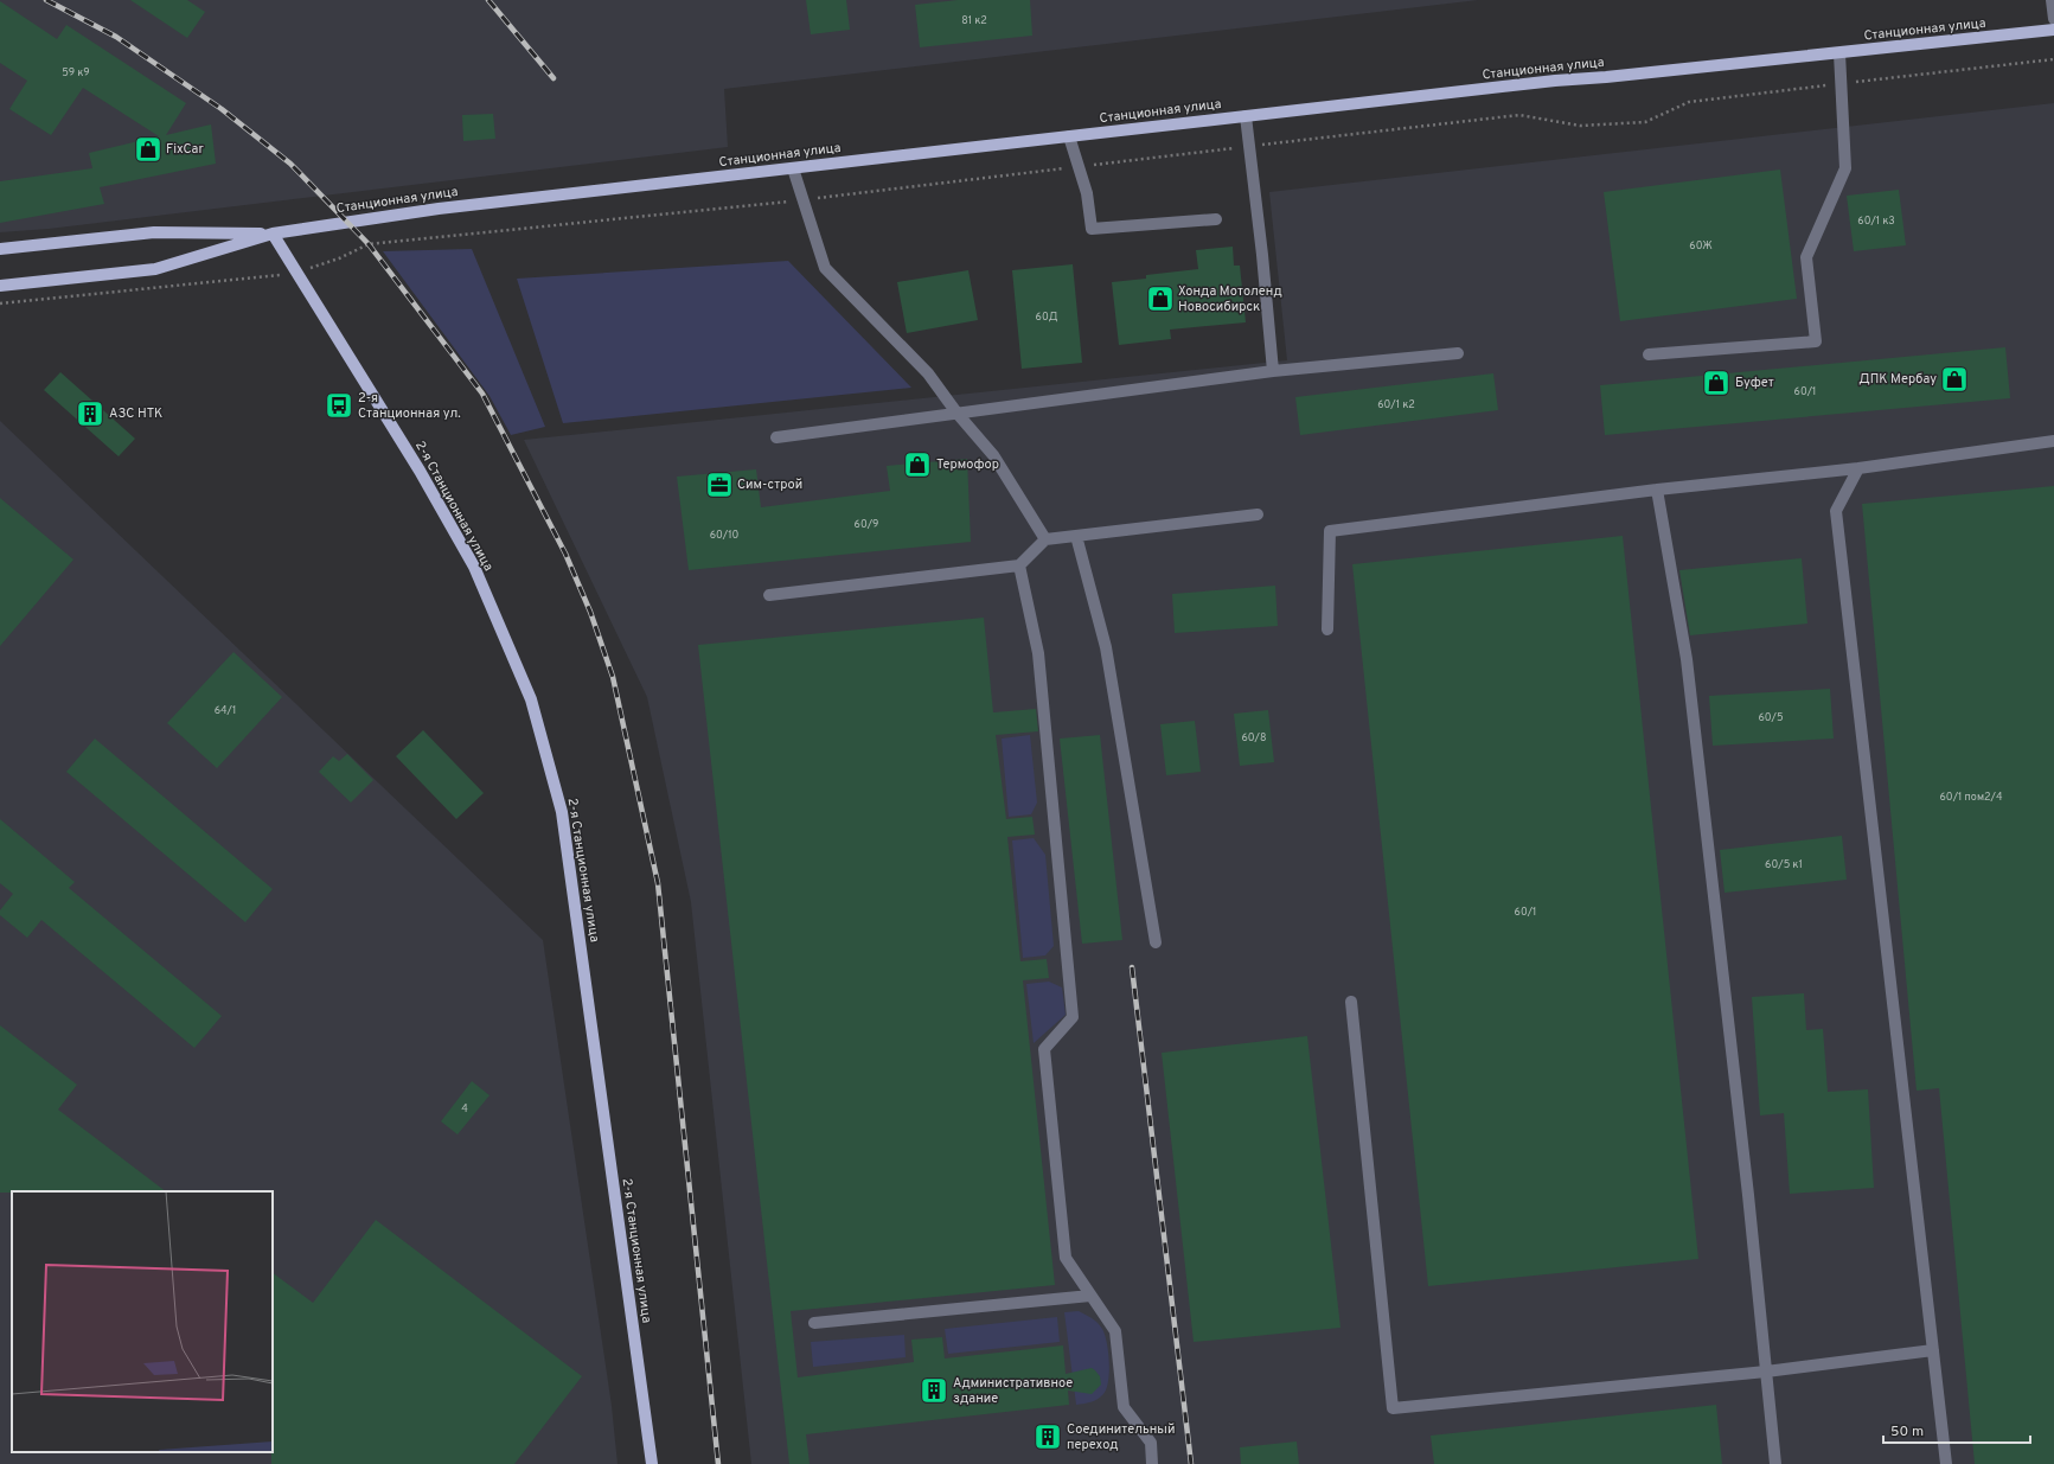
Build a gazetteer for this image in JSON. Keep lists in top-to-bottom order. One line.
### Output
{"streets":{"main road":["Станционная улица","2-я Станционная улица"]},"crossings":[["Станционная улица","2-я Станционная улица"]],"places":{"shop":["FixCar","Хонда Мотоленд Новосибирск","ДПК Мербау","Буфет","Термофор"],"bus stop":["2-я Станционная ул."],"building":["АЗС НТК","Административное здание","Соединительный переход"],"office":["Сим-строй"]},"house_numbers":["81 к2","59 к9","60/1 к3","60Ж","60Д","60/1","60/1 к2","60/9","60/10","64/1","60/5","60/8","60/1 пом2/4","60/5 к1","60/1","4"],"scale_bar":"50 m"}
